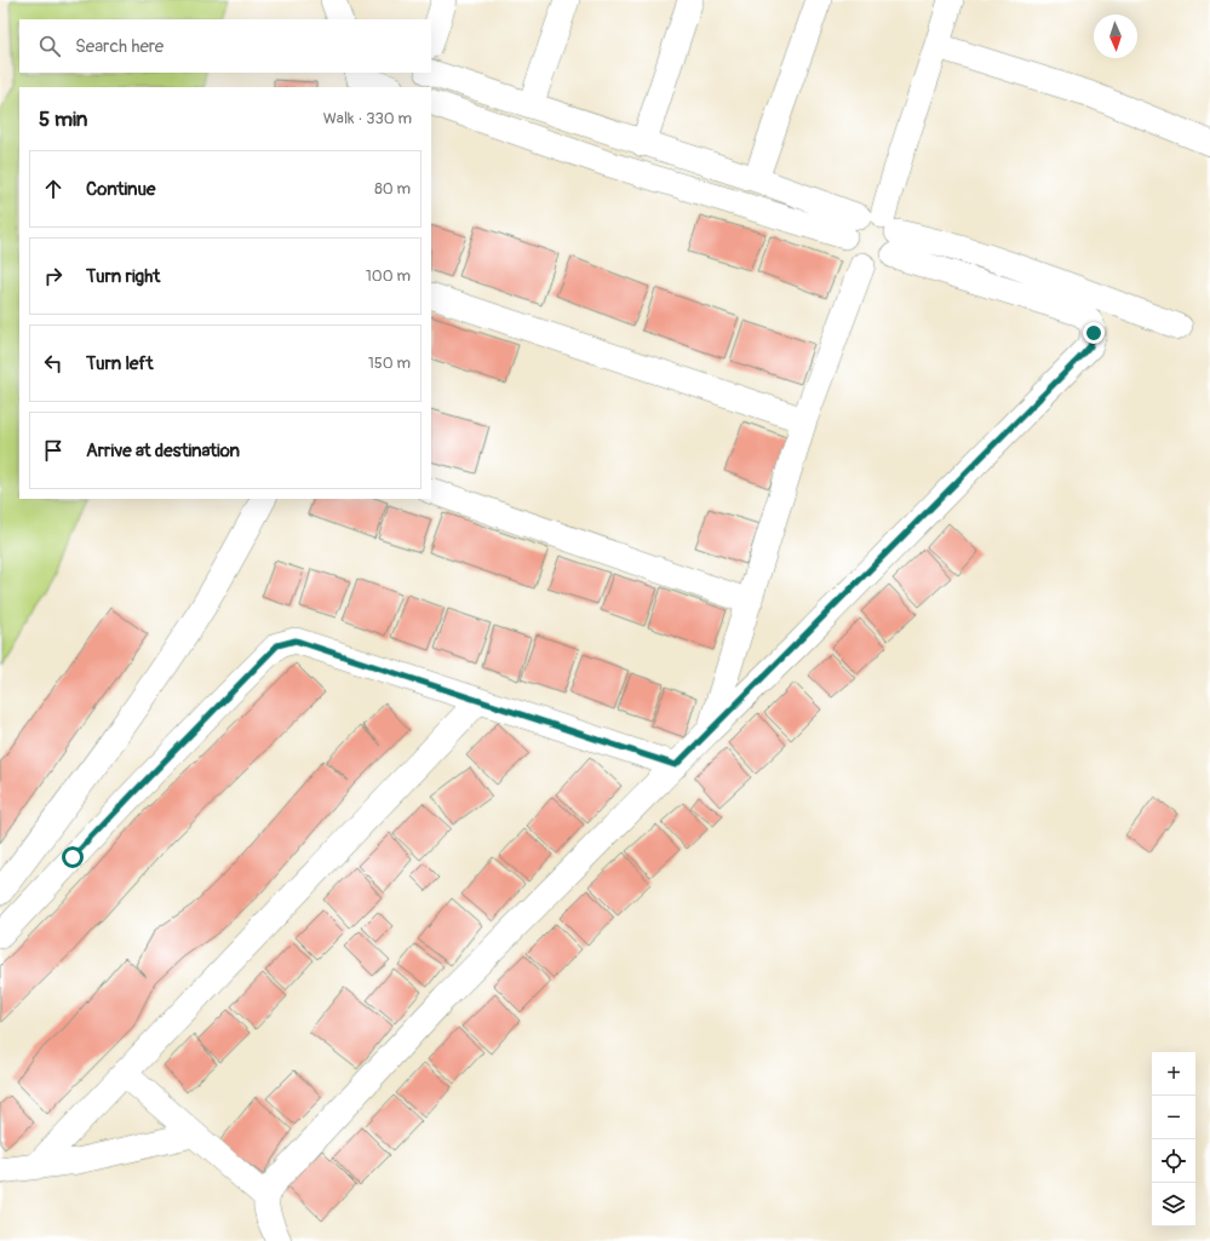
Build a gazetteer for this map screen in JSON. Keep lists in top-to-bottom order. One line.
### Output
{"north":"bottom","page":{"search":"Search here","heading":["5 min","Walk · 330 m"],"list":[["Continue","80 m"],["Turn right","100 m"],["Turn left","150 m"],"Arrive at destination"],"map_buttons":["+","−"]}}
